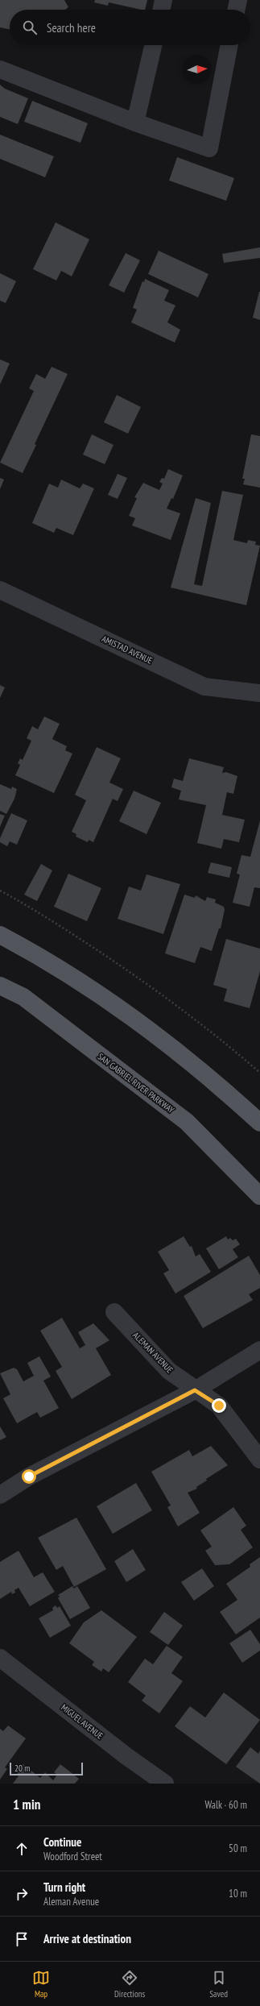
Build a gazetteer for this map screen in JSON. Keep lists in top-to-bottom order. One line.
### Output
{"streets":{"main road":["SAN GABRIEL RIVER PARKWAY"],"street":["AMISTAD AVENUE","ALEMAN AVENUE","MIGUEL AVENUE"]},"scale_bar":"20 m","north":"right","page":{"search":"Search here","scale":"20 m","heading":["1 min","Walk · 60 m"],"list":[["Continue","Woodford Street","50 m"],["Turn right","Aleman Avenue","10 m"],"Arrive at destination"],"nav":["Map","Directions","Saved"]}}
